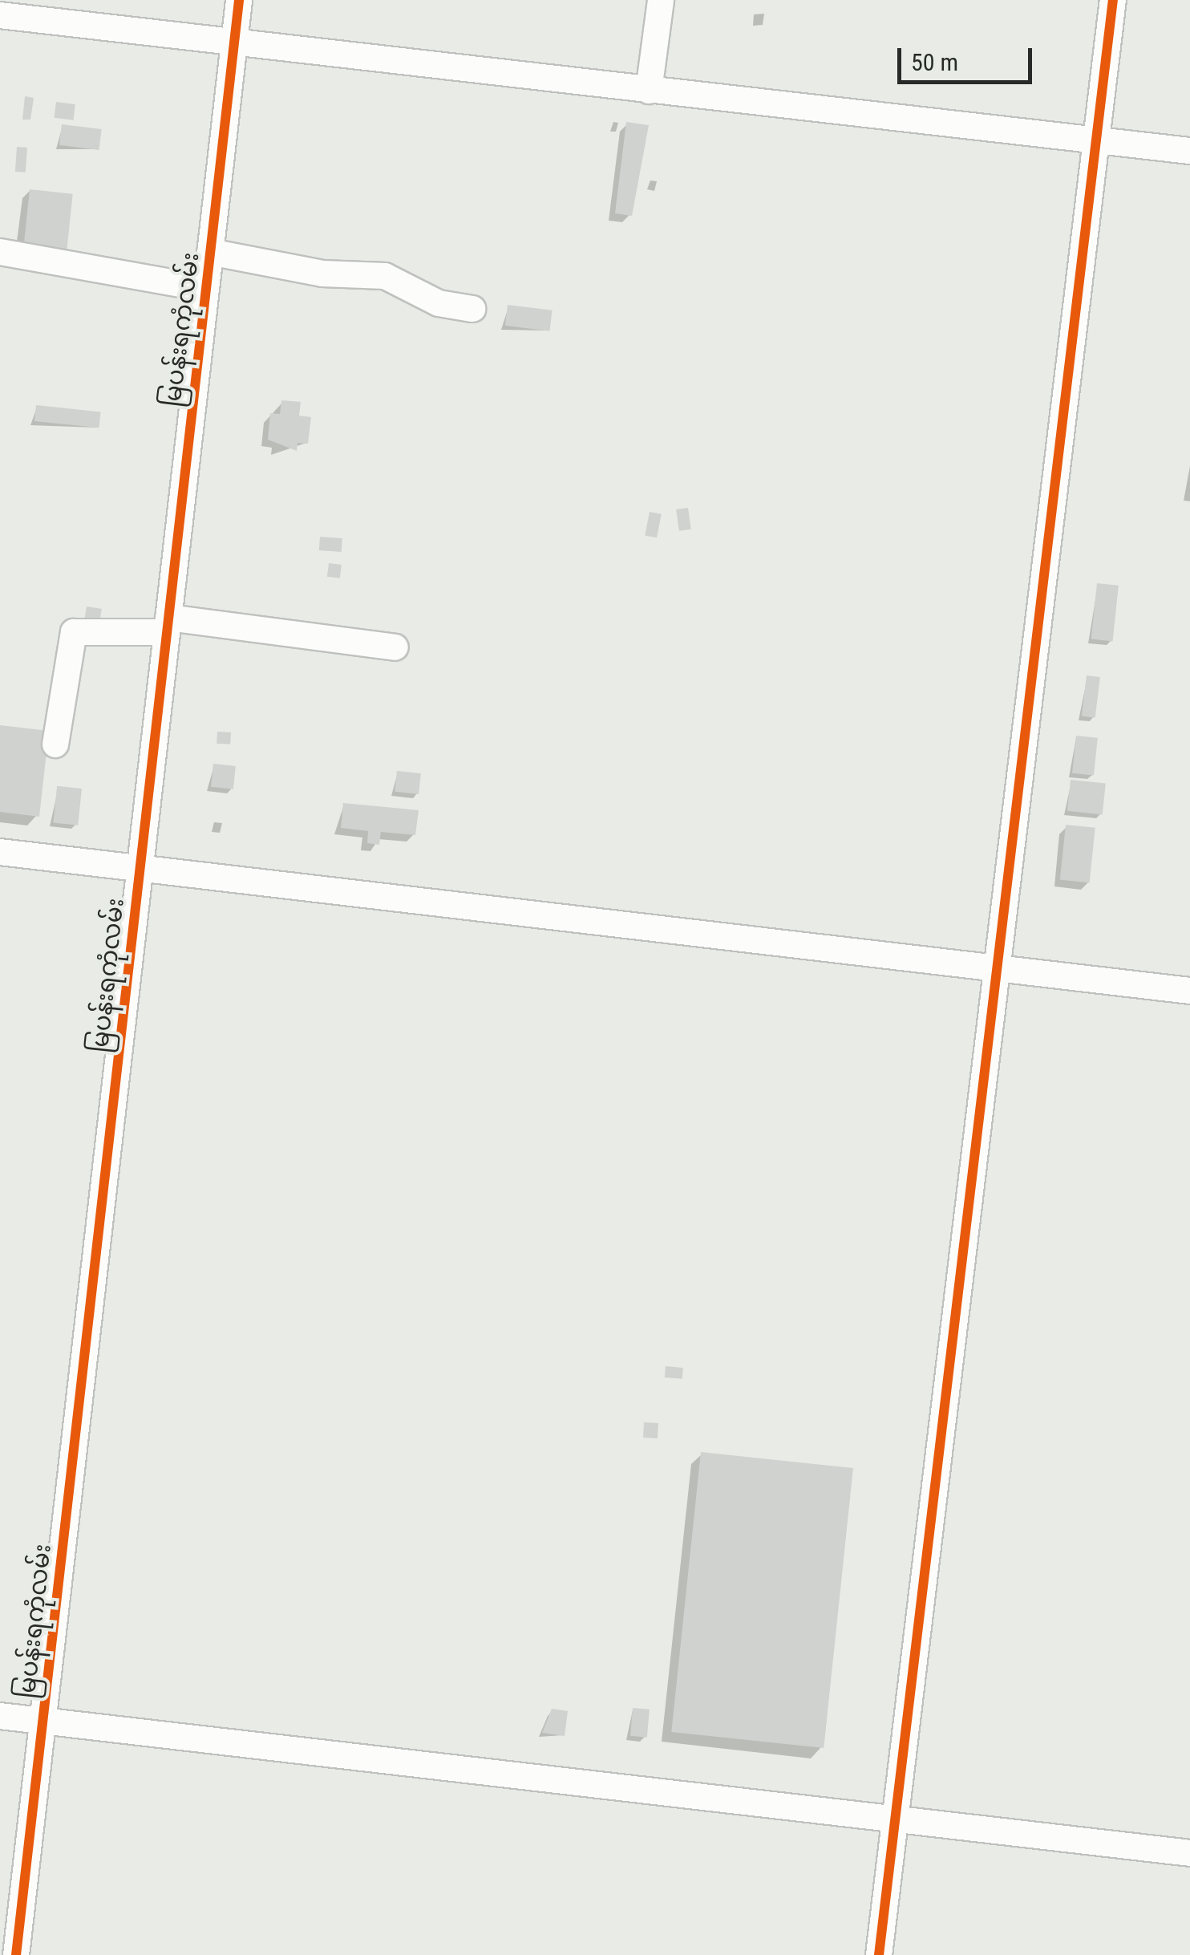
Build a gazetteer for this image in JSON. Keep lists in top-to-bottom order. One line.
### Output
{"streets":{"street":["မြပန်းရကုံလမ်း"]},"scale_bar":"50 m"}
